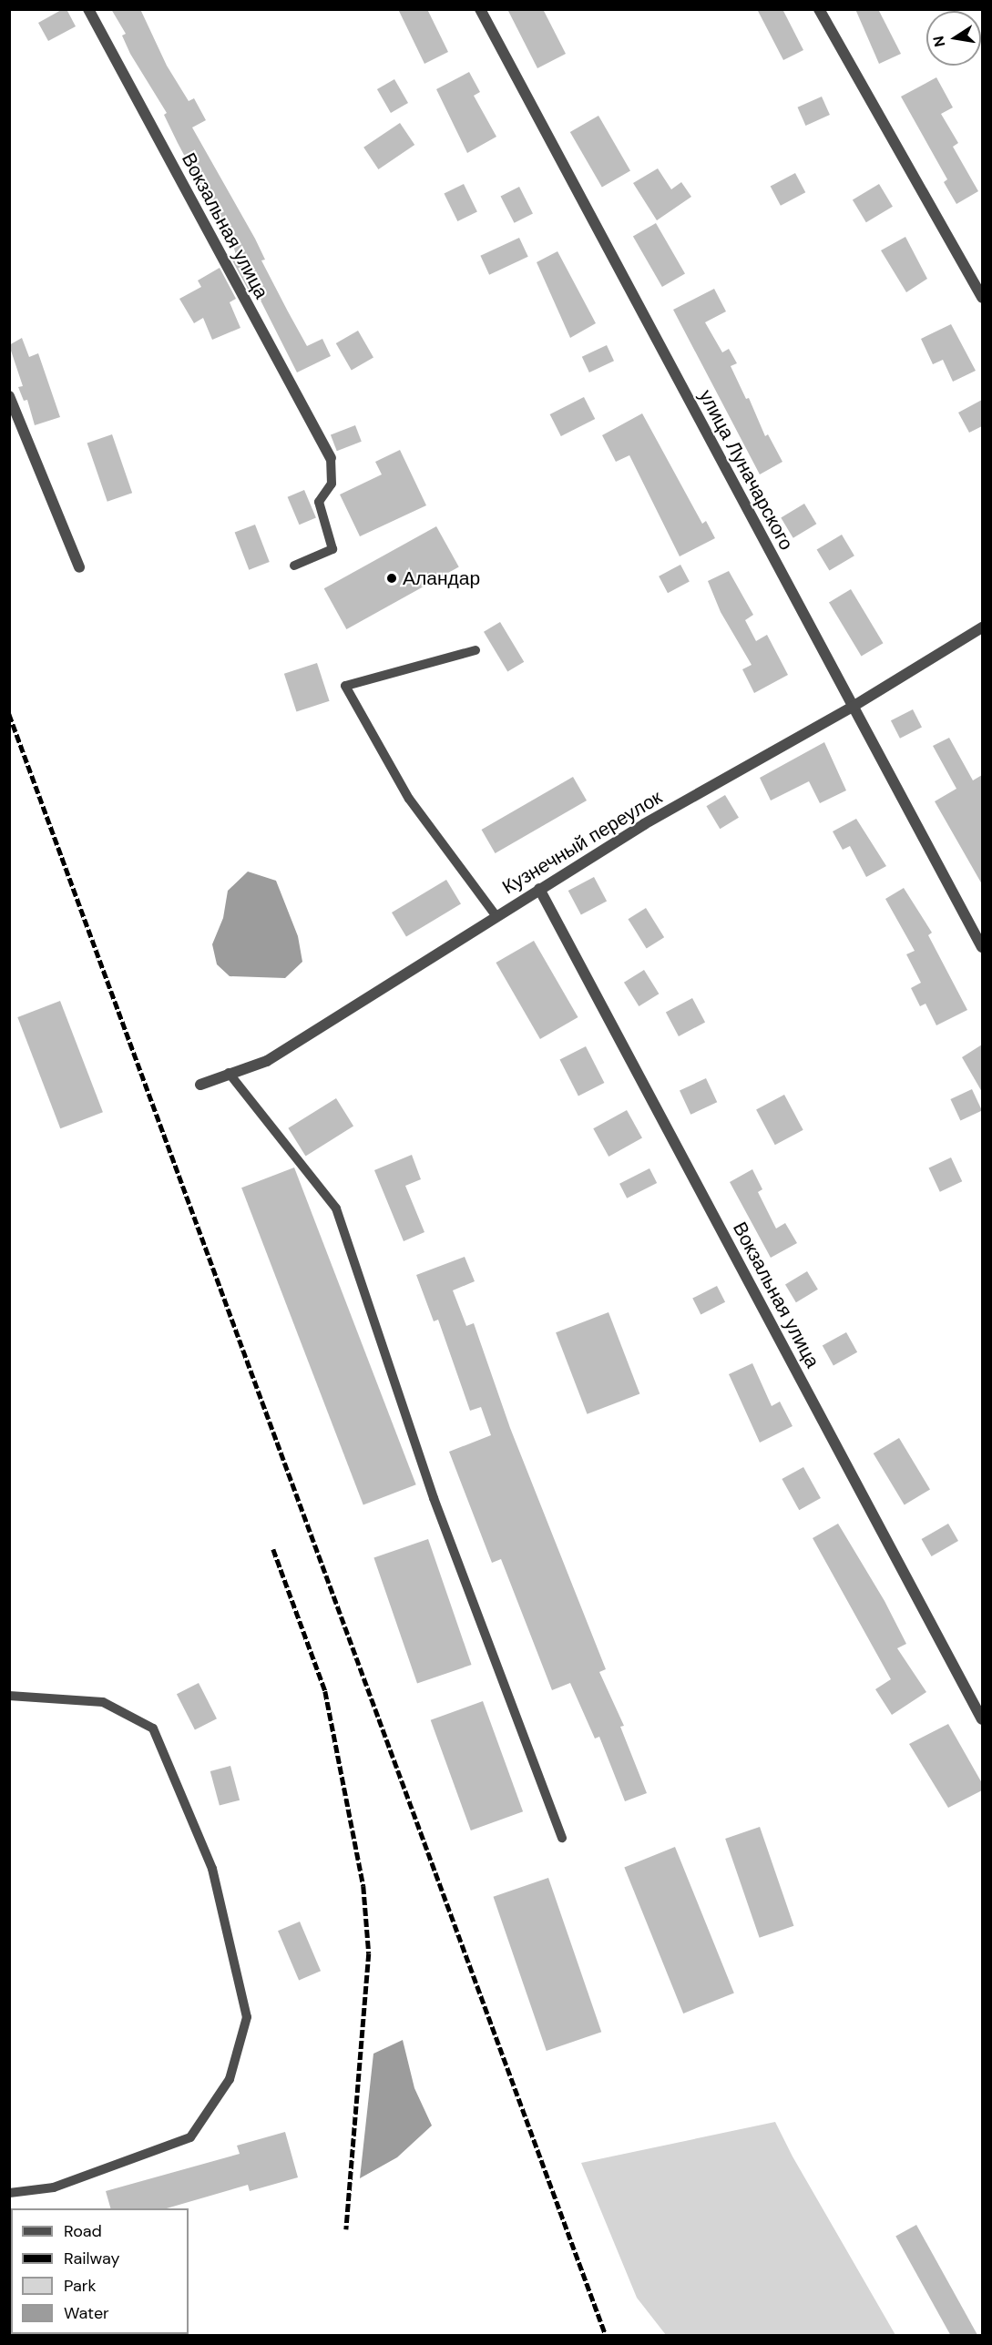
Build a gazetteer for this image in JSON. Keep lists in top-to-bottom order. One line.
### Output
{"streets":{"street":["Вокзальная улица","улица Луначарского","Кузнечный переулок"]},"crossings":[["Вокзальная улица","Кузнечный переулок"],["улица Луначарского","Кузнечный переулок"]],"places":["Аландар"],"legend":["Road","Railway","Park","Water"],"north":"left"}
